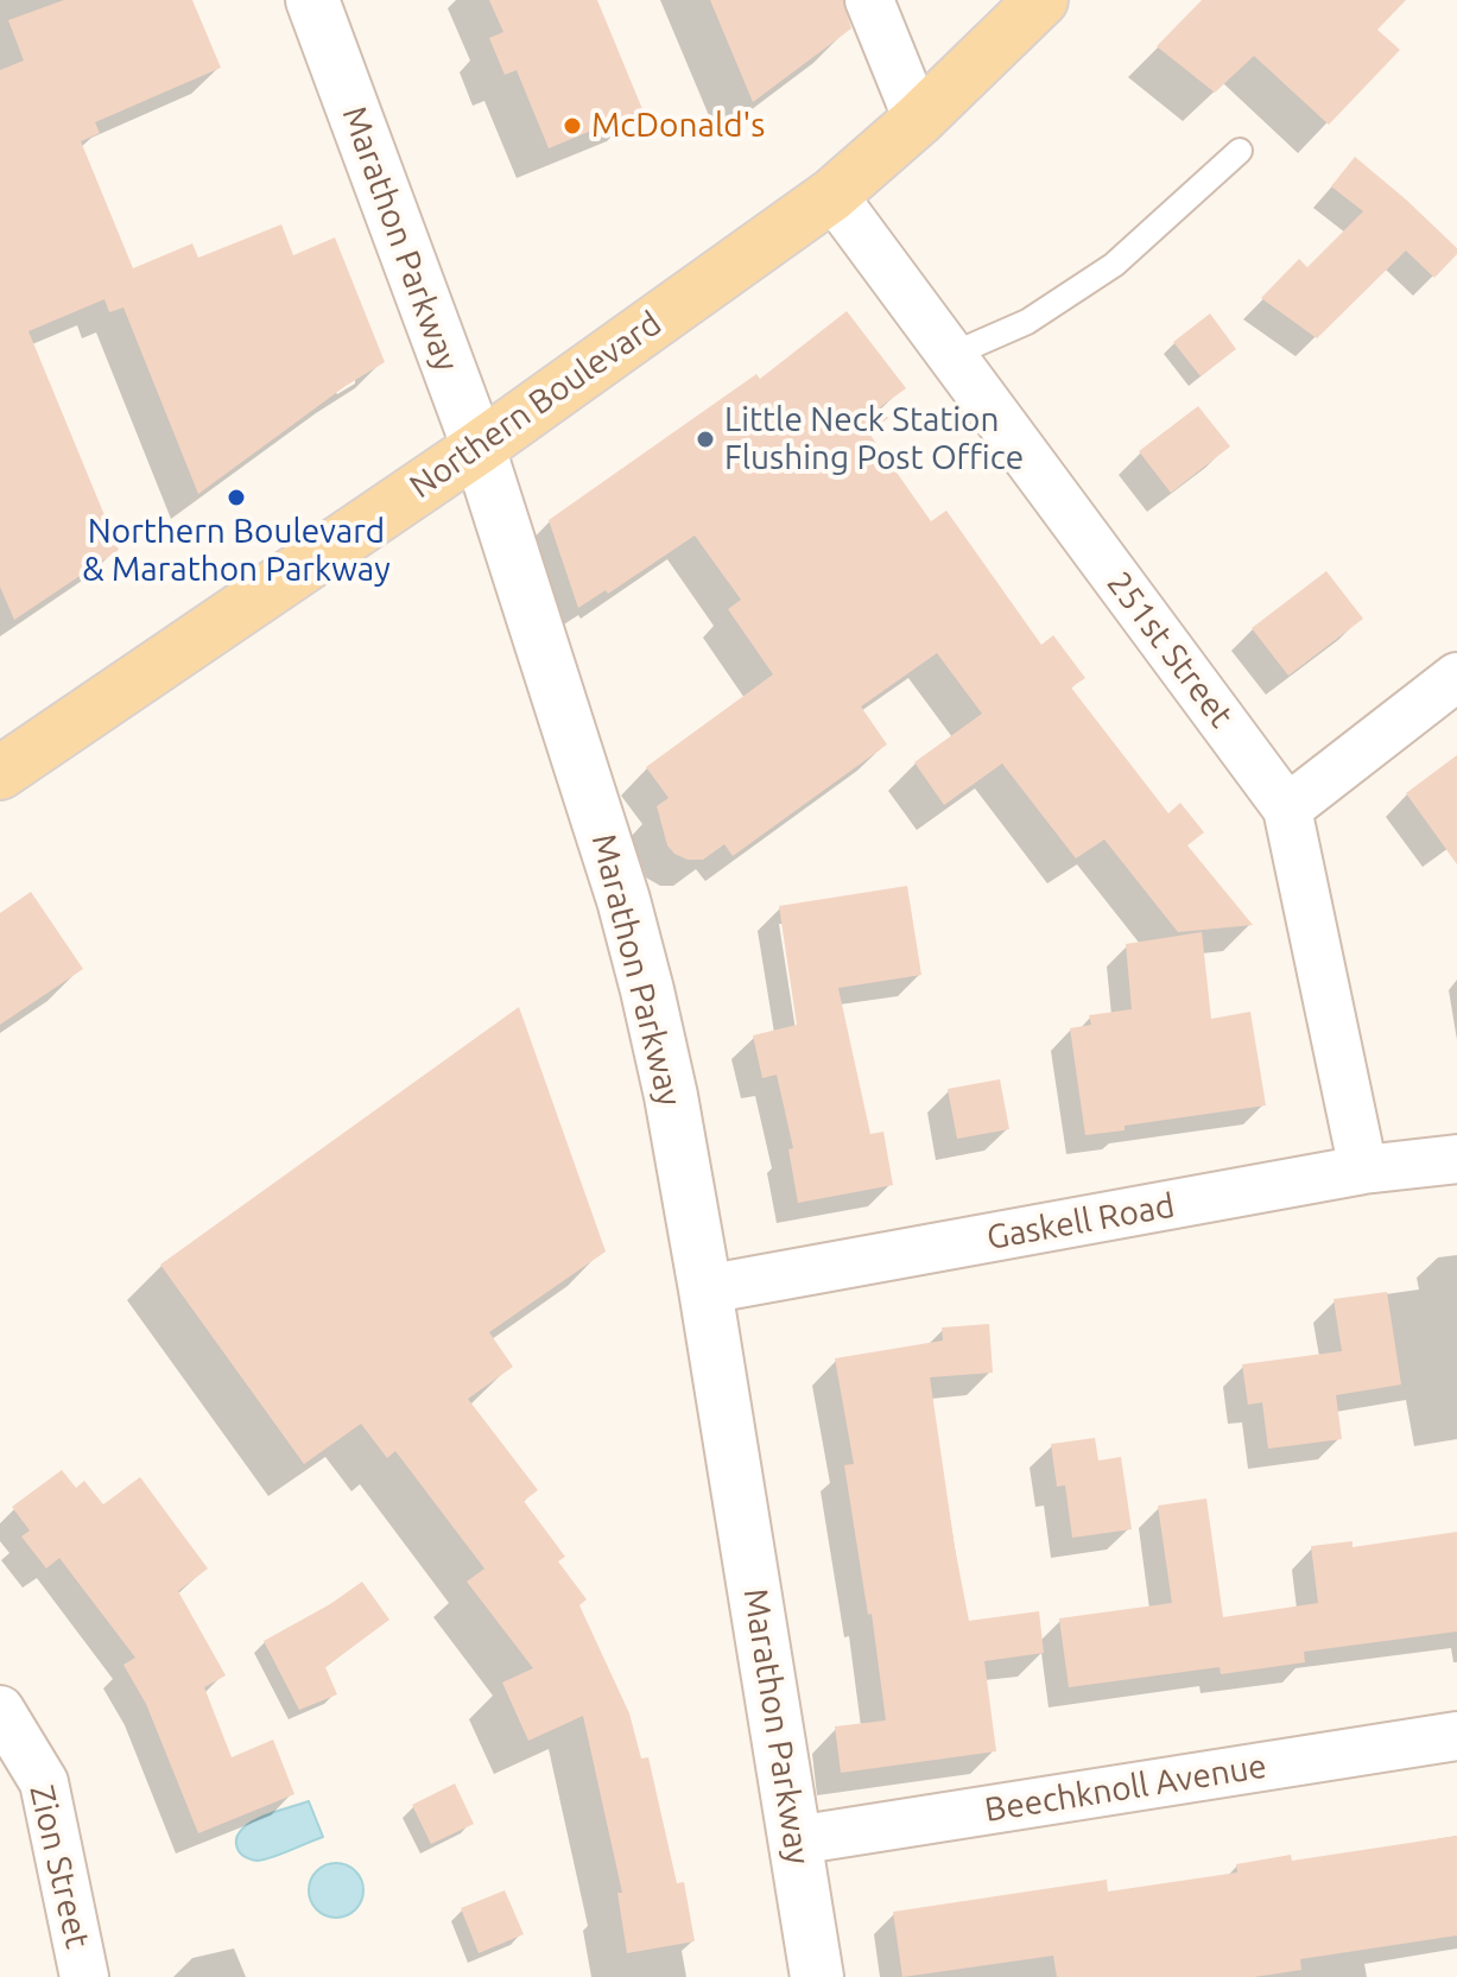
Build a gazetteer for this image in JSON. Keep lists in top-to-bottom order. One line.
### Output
{"streets":{"main road":["Northern Boulevard"],"street":["Marathon Parkway","251st Street","Gaskell Road","Beechknoll Avenue","Zion Street"]},"crossings":[["Marathon Parkway","Northern Boulevard"],["Marathon Parkway","Gaskell Road"],["Marathon Parkway","Beechknoll Avenue"],["Northern Boulevard","251st Street"],["251st Street","Gaskell Road"]],"places":["McDonald's","Little Neck Station Flushing Post Office","Northern Boulevard & Marathon Parkway"]}
